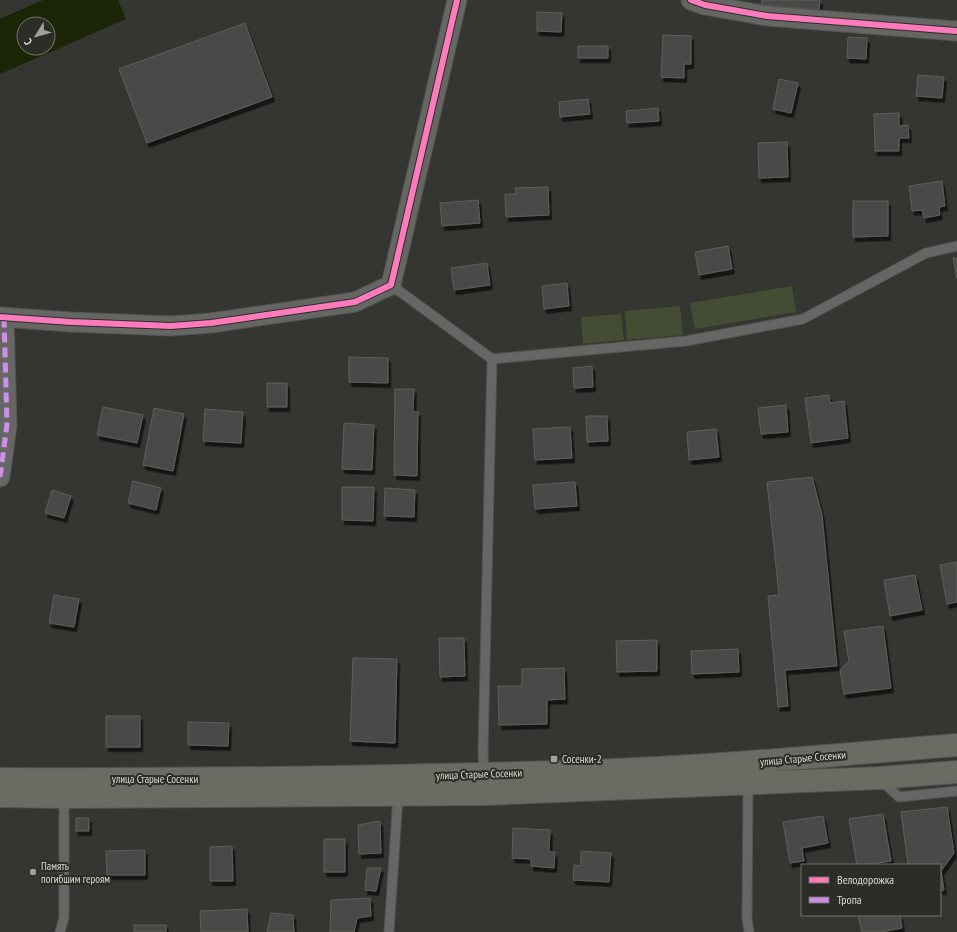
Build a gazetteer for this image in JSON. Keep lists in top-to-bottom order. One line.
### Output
{"streets":{"main road":["улица Старые Сосенки"]},"places":{"transit":["Сосенки-2"],"other":["Память погибшим героям"]},"legend":["Велодорожка","Тропа"],"north":"bottom left"}
